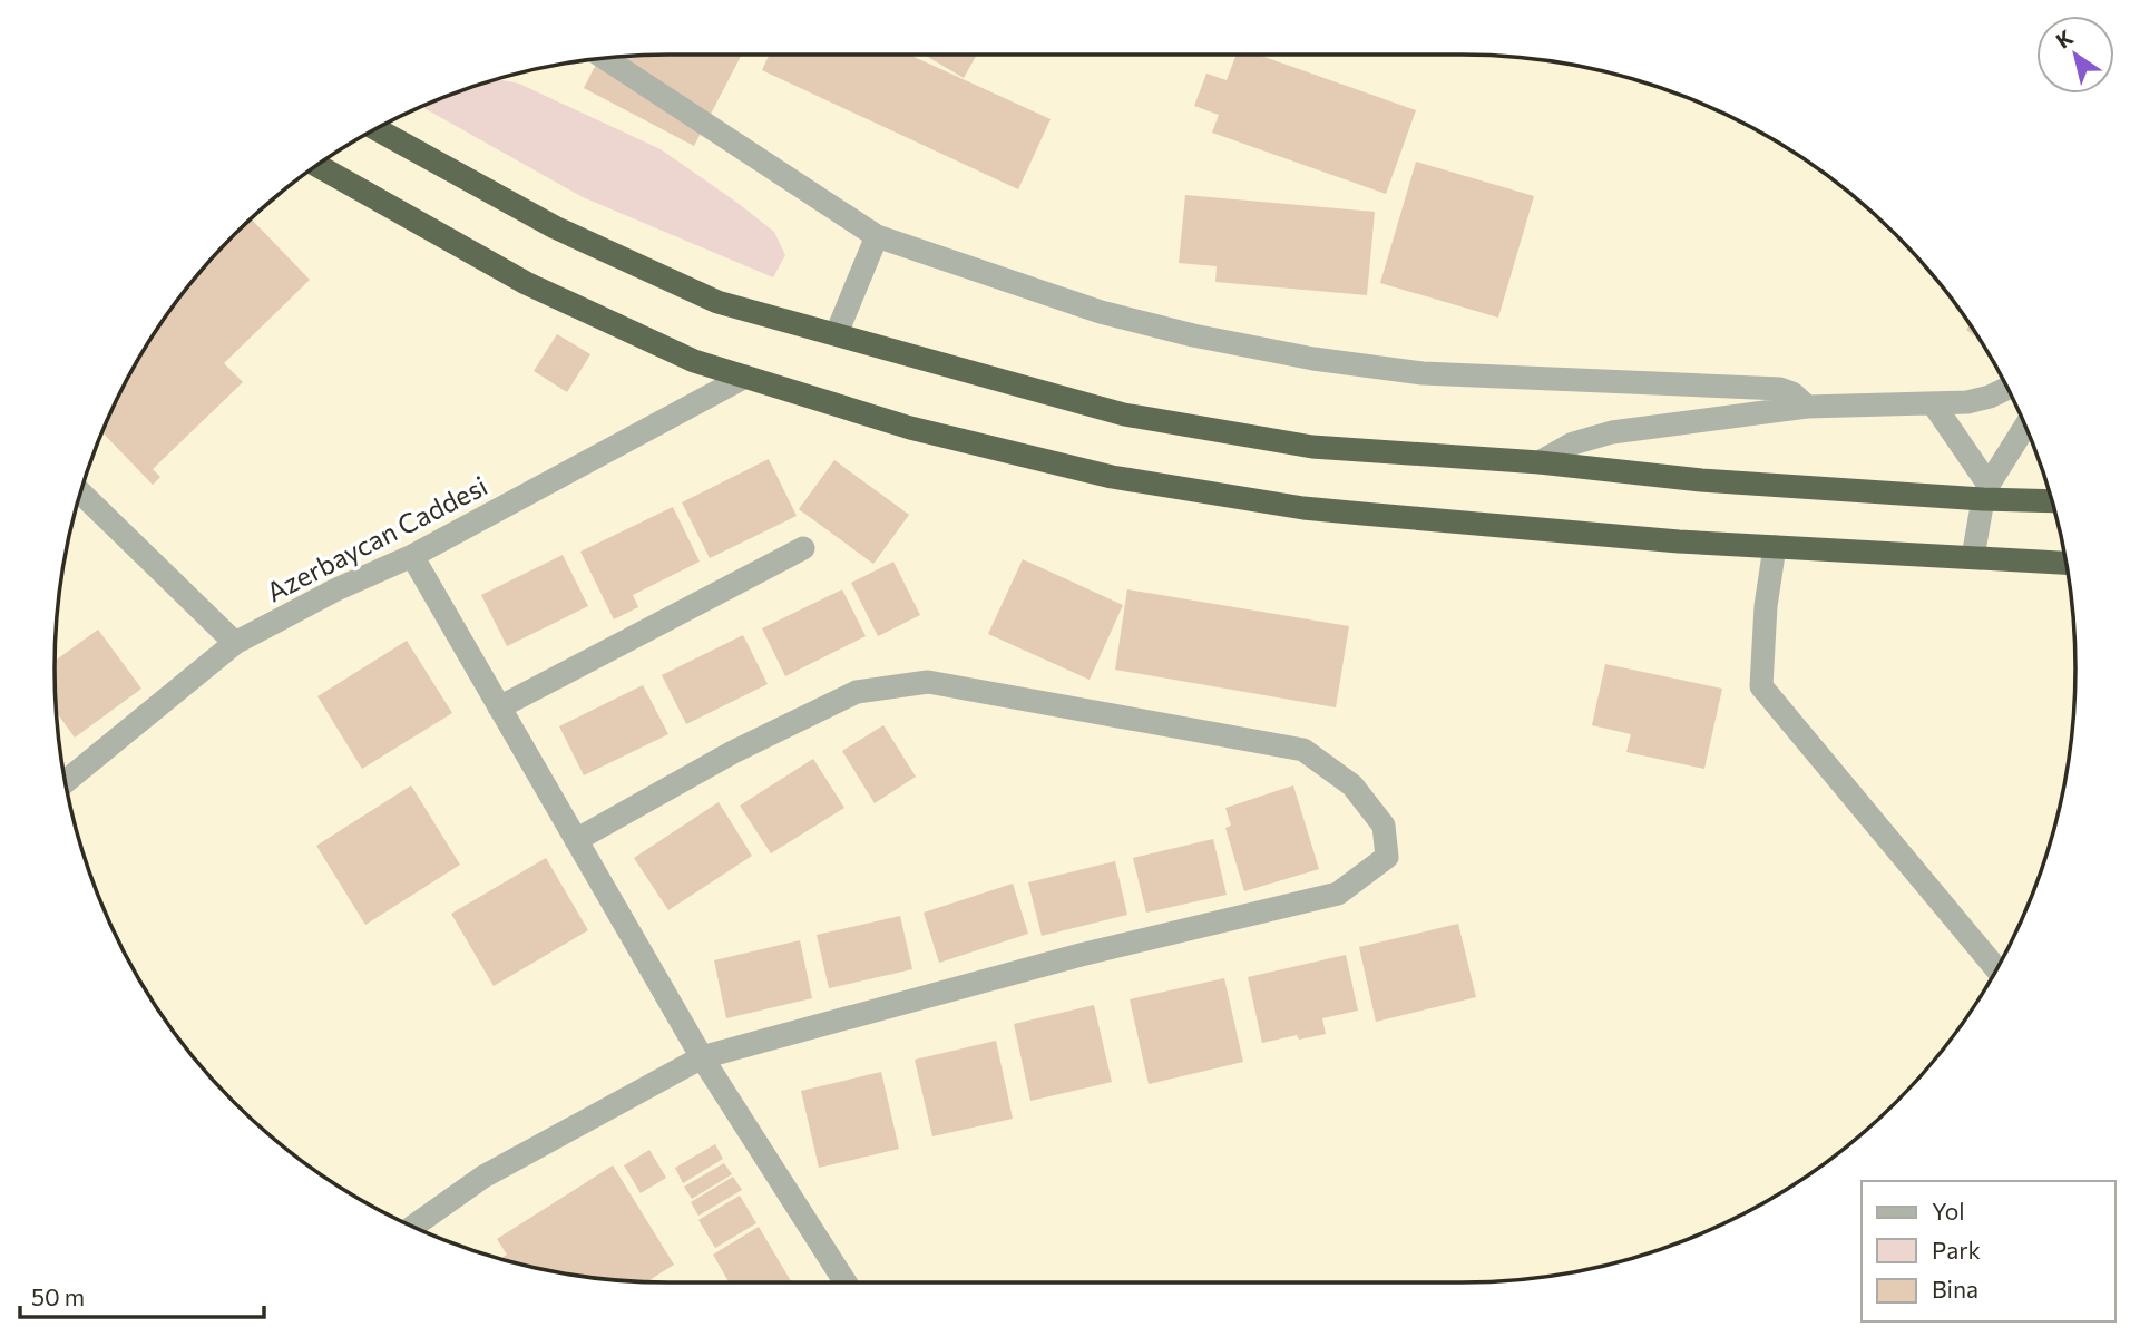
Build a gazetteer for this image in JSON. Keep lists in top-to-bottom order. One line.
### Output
{"streets":{"street":["Azerbaycan Caddesi"]},"legend":["Yol","Park","Bina"],"scale_bar":"50 m","north":"top left"}
